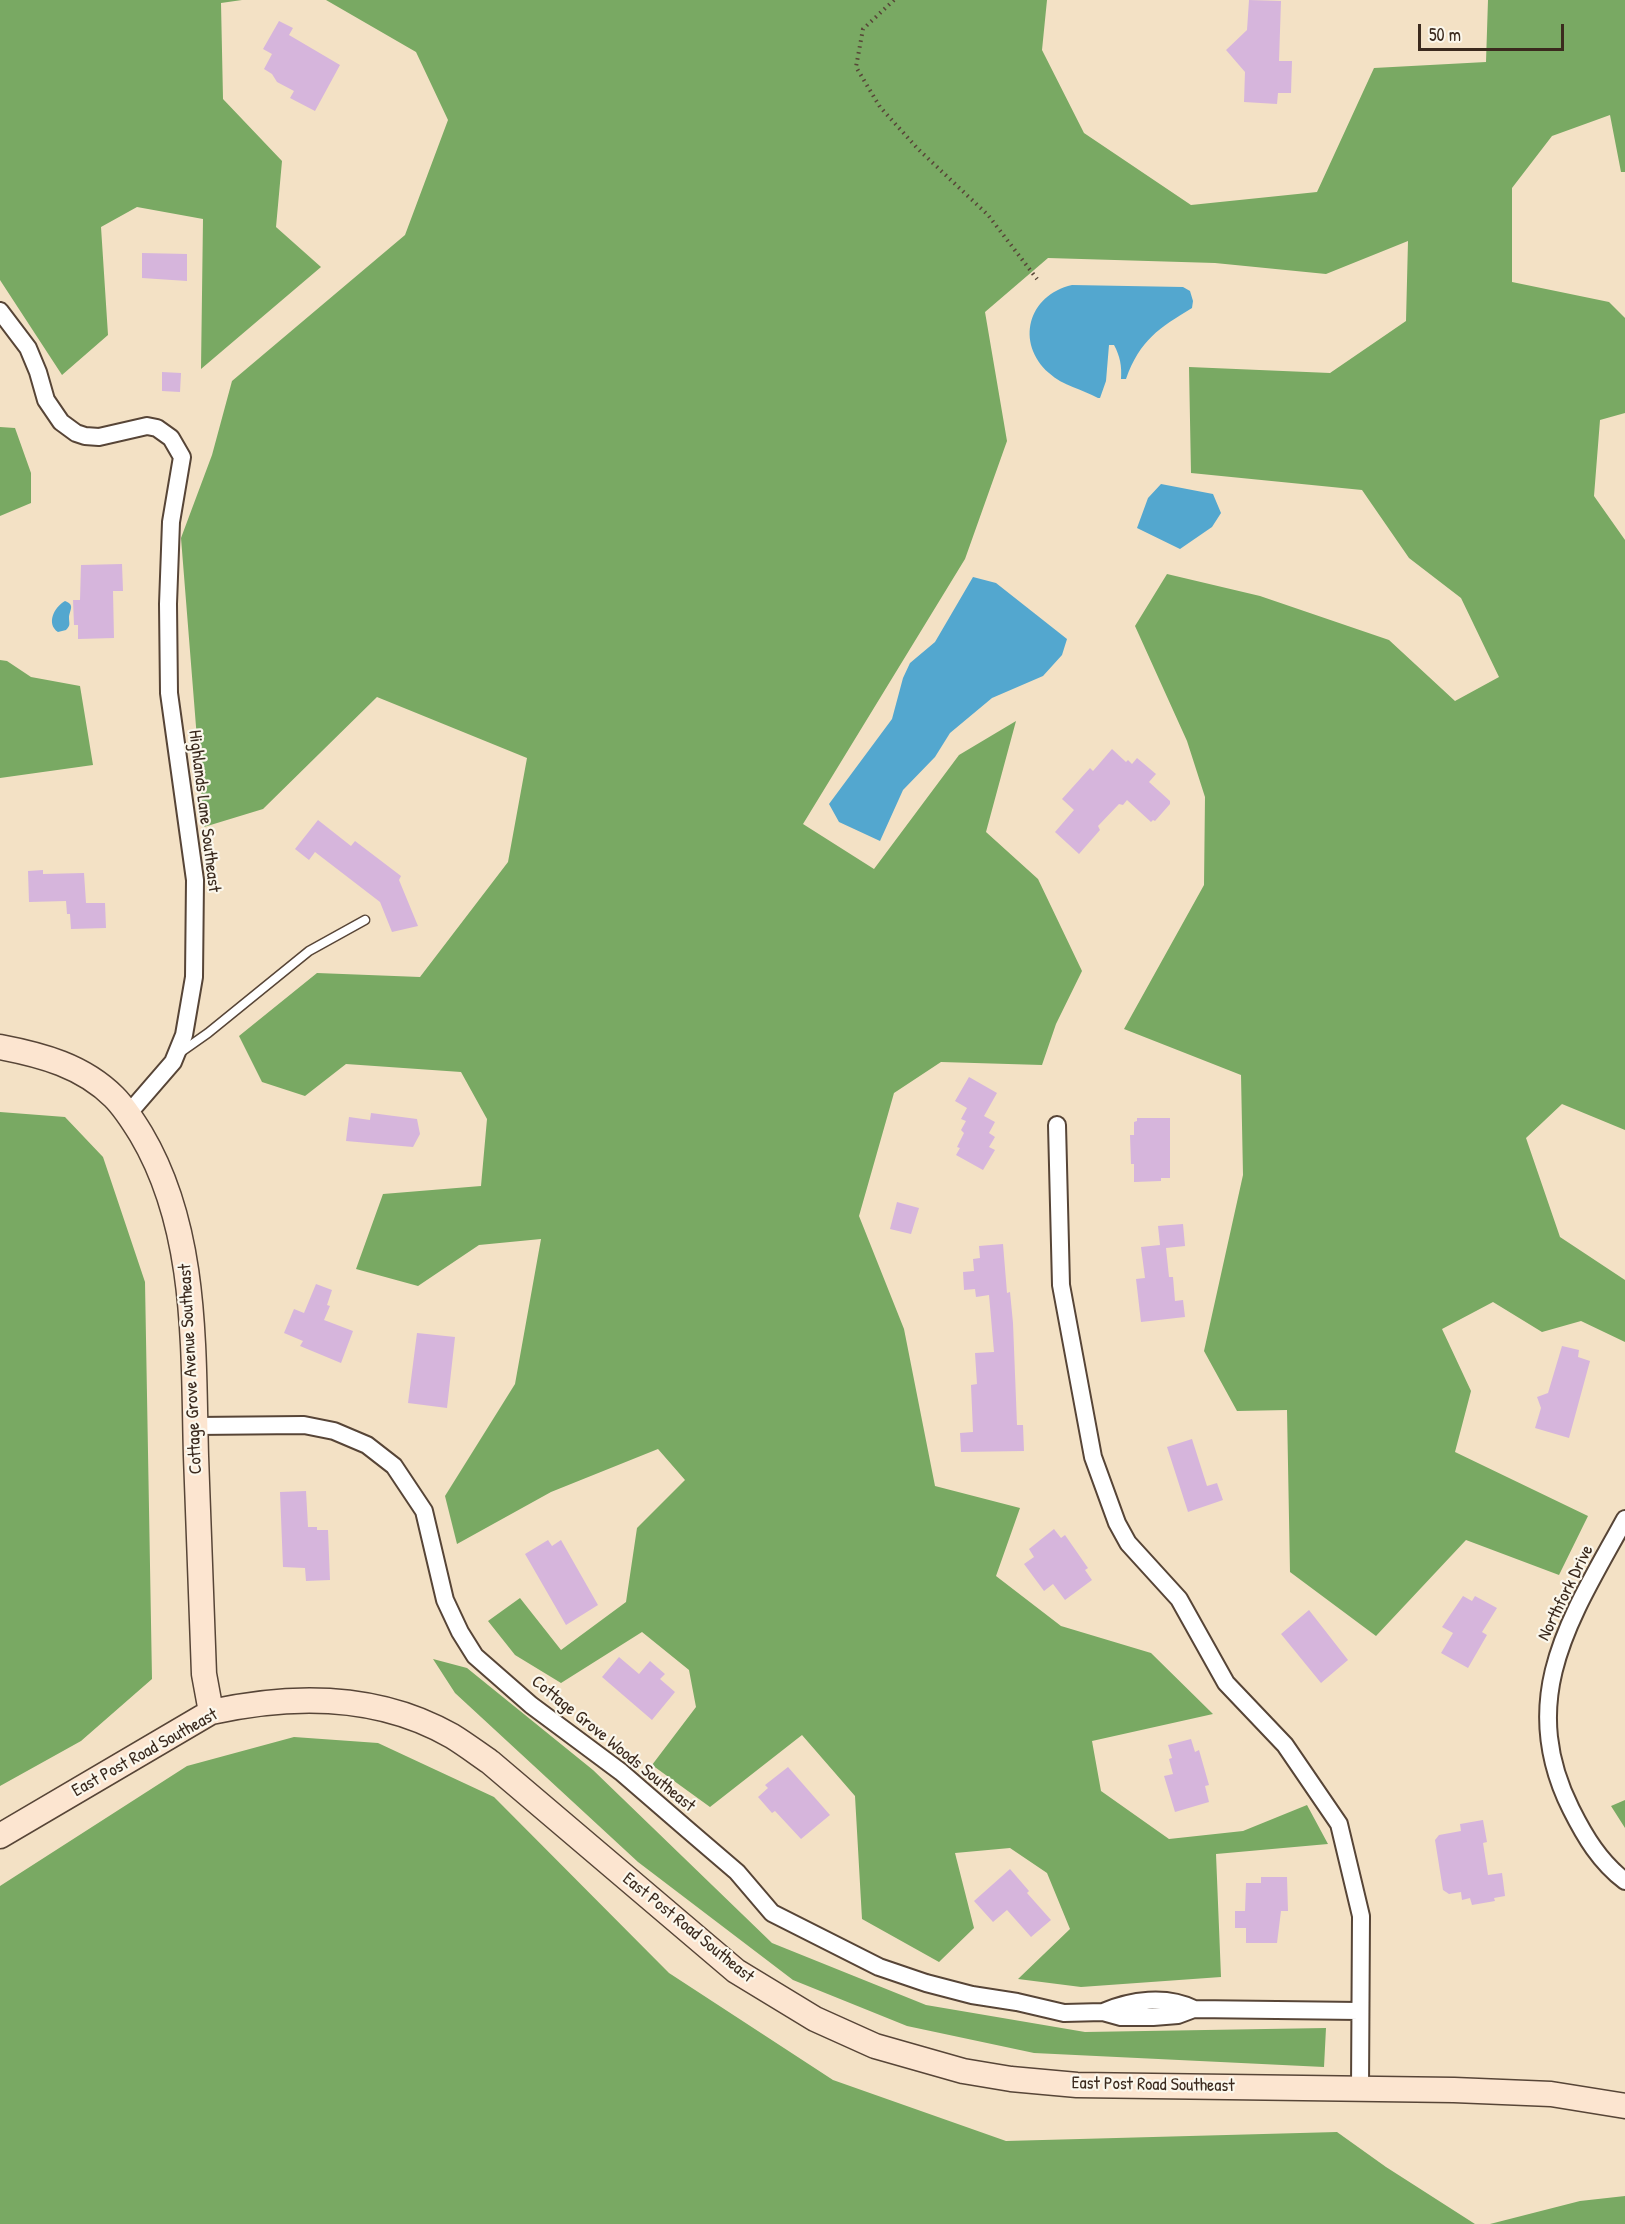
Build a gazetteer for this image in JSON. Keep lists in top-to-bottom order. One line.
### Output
{"streets":{"main road":["Cottage Grove Avenue Southeast","East Post Road Southeast"],"street":["Highlands Lane Southeast","Northfork Drive","Cottage Grove Woods Southeast"]},"crossings":[["Highlands Lane Southeast","Cottage Grove Avenue Southeast"],["Cottage Grove Avenue Southeast","Cottage Grove Woods Southeast"],["Cottage Grove Avenue Southeast","East Post Road Southeast"]],"scale_bar":"50 m"}
